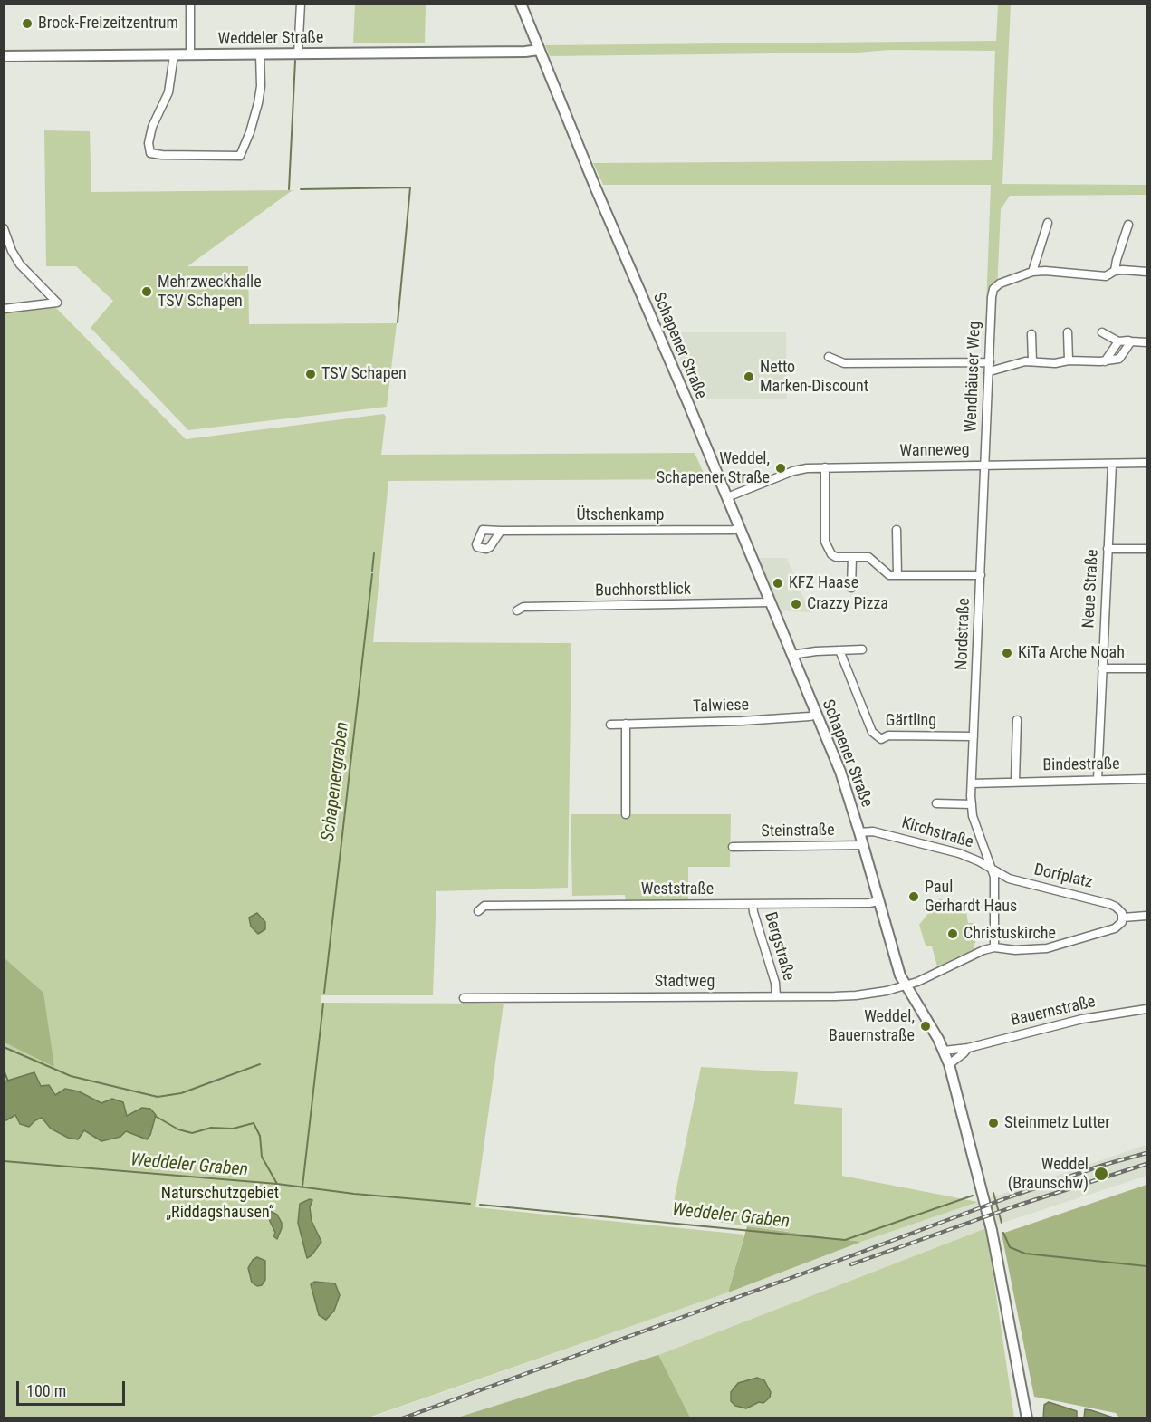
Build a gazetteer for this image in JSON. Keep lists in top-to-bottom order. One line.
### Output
{"streets":{"street":["Weddeler Straße","Schapener Straße","Wendhäuser Weg","Wanneweg","Ütschenkamp","Neue Straße","Buchhorstblick","Nordstraße","Talwiese","Gärtling","Bindestraße","Steinstraße","Kirchstraße","Dorfplatz","Weststraße","Bergstraße","Stadtweg","Bauernstraße"]},"crossings":[["Weddeler Straße","Schapener Straße"],["Schapener Straße","Wanneweg"],["Schapener Straße","Ütschenkamp"],["Schapener Straße","Buchhorstblick"],["Schapener Straße","Talwiese"],["Schapener Straße","Steinstraße"],["Schapener Straße","Kirchstraße"],["Schapener Straße","Weststraße"],["Schapener Straße","Stadtweg"],["Schapener Straße","Bauernstraße"],["Wendhäuser Weg","Wanneweg"],["Wendhäuser Weg","Nordstraße"],["Wanneweg","Neue Straße"],["Wanneweg","Nordstraße"],["Neue Straße","Bindestraße"],["Nordstraße","Gärtling"],["Nordstraße","Bindestraße"],["Nordstraße","Kirchstraße"],["Nordstraße","Dorfplatz"],["Kirchstraße","Dorfplatz"],["Weststraße","Bergstraße"],["Bergstraße","Stadtweg"]],"water":["Schapenergraben","Weddeler Graben"],"parks":["Naturschutzgebiet „Riddagshausen“"],"places":["Brock-Freizeitzentrum","Mehrzweckhalle TSV Schapen","TSV Schapen","Netto Marken-Discount","Weddel, Schapener Straße","KFZ Haase","Crazzy Pizza","KiTa Arche Noah","Paul Gerhardt Haus","Christuskirche","Weddel, Bauernstraße","Steinmetz Lutter","Weddel (Braunschw)"],"scale_bar":"100 m"}
